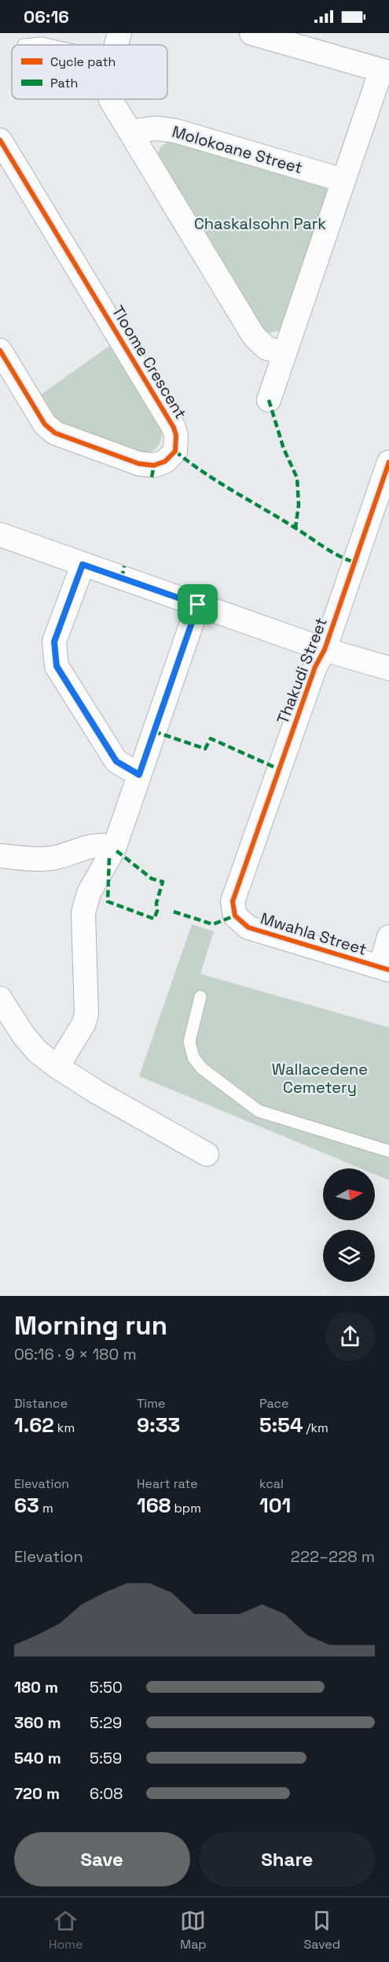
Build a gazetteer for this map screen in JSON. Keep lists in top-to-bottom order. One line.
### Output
{"streets":{"street":["Molokoane Street","Tloome Crescent","Thakudi Street","Mwahla Street"]},"crossings":[["Thakudi Street","Mwahla Street"]],"parks":["Chaskalsohn Park","Wallacedene Cemetery"],"legend":["Cycle path","Path"],"north":"right","page":{"status":"06:16","heading":["Morning run","06:16 · 9 × 180 m"],"stats":[["Distance","1.62 km"],["Time","9:33"],["Pace","5:54 /km"],["Elevation","63 m"],["Heart rate","168 bpm"],["kcal","101"]],"chart":["Elevation","222–228 m"],"list":[{"name":"180 m","note":"5:50"},{"name":"360 m","note":"5:29"},{"name":"540 m","note":"5:59"},{"name":"720 m","note":"6:08"}],"buttons":["Save","Share"],"tabs":["Home","Map","Saved"]}}
